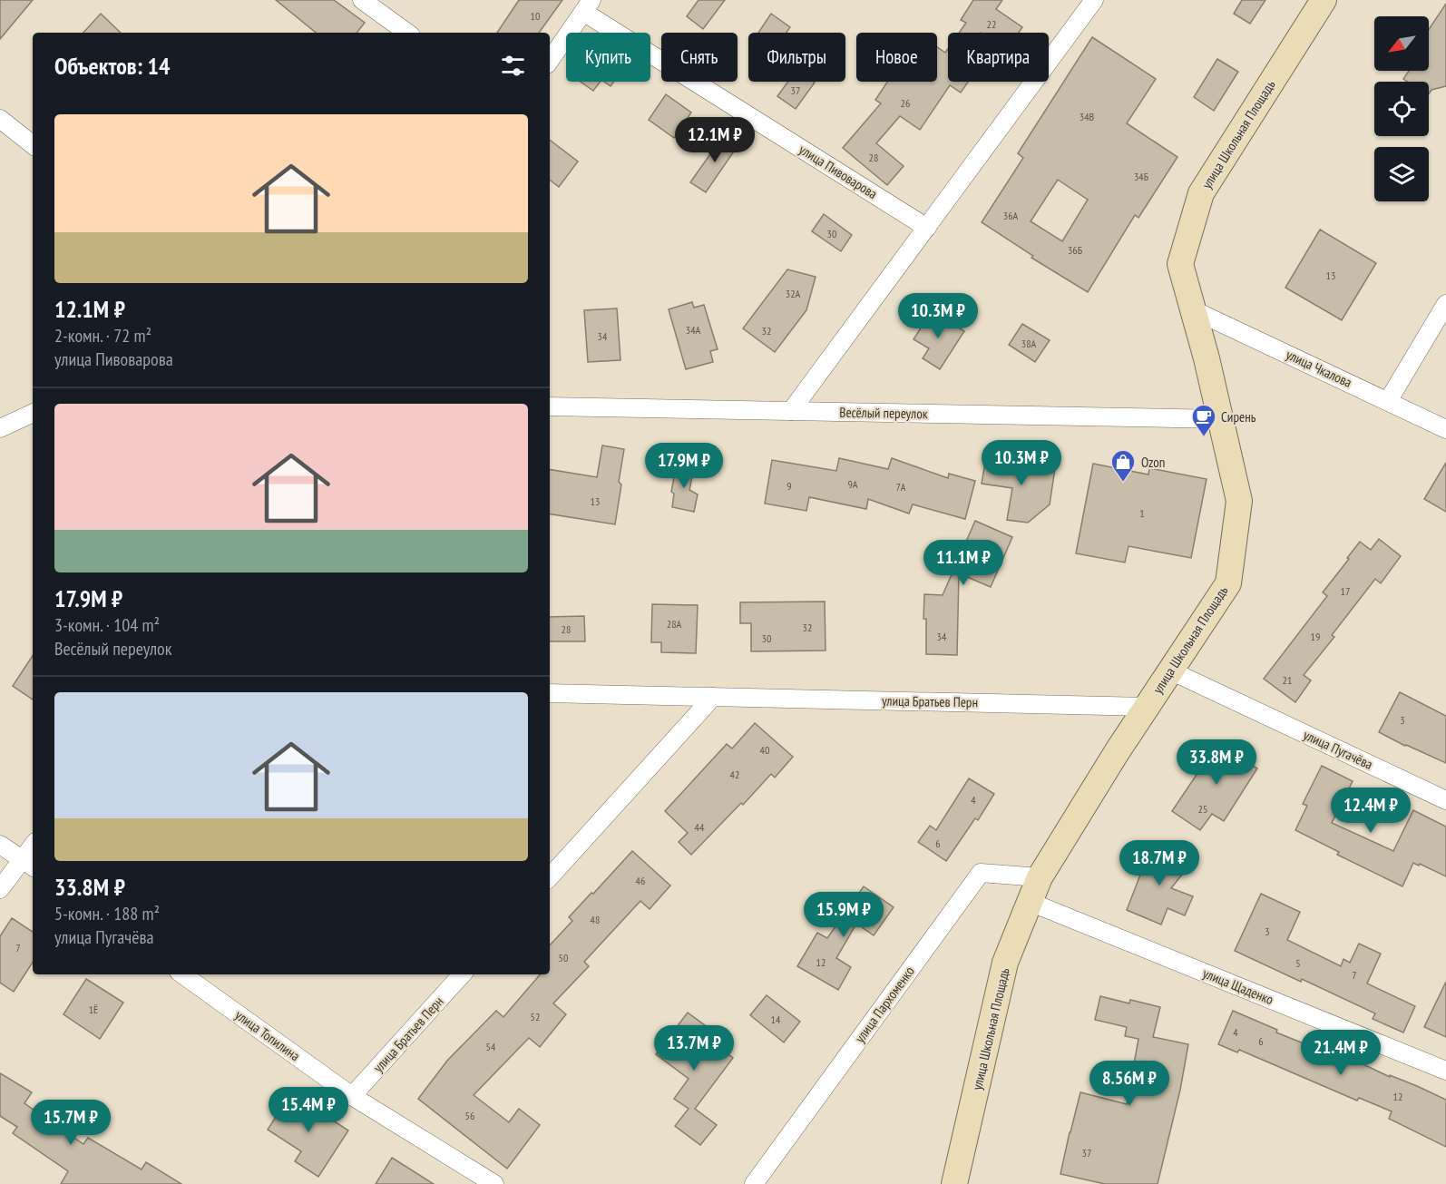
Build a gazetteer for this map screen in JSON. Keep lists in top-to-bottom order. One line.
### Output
{"streets":{"main road":["улица Школьная Площадь"],"street":["улица Пивоварова","улица Чкалова","Весёлый переулок","улица Братьев Перн","улица Пугачёва","улица Щаденко","улица Пархоменко","улица Топилина"]},"crossings":[["улица Школьная Площадь","улица Чкалова"],["улица Школьная Площадь","Весёлый переулок"],["улица Школьная Площадь","улица Братьев Перн"],["улица Школьная Площадь","улица Пугачёва"],["улица Школьная Площадь","улица Щаденко"],["улица Школьная Площадь","улица Пархоменко"],["улица Братьев Перн","улица Топилина"]],"places":{"cafe":["Сирень"],"shop":["Ozon"]},"house_numbers":["10","22","37","26","34В","28","34Б","36А","30","36Б","13","32А","34А","32","34","38А","9А","9","7А","13","1","17","28А","32","28","34","19","30","21","3","40","42","4","25","44","6","46","48","3","7","50","12","5","7","1Ё","52","14","4","6","54","12","56","37"],"north":"bottom left","page":{"chip":["Купить","Снять","Фильтры","Новое","Квартира"],"heading":"Объектов: 14","list":[{"name":"12.1M ₽","note":"2-комн. · 72 m² · улица Пивоварова"},{"name":"17.9M ₽","note":"3-комн. · 104 m² · Весёлый переулок"},{"name":"33.8M ₽","note":"5-комн. · 188 m² · улица Пугачёва"}],"price":["12.1M ₽","10.3M ₽","10.3M ₽","17.9M ₽","11.1M ₽","33.8M ₽","12.4M ₽","18.7M ₽","15.9M ₽","13.7M ₽","21.4M ₽","8.56M ₽","15.4M ₽","15.7M ₽"]}}
